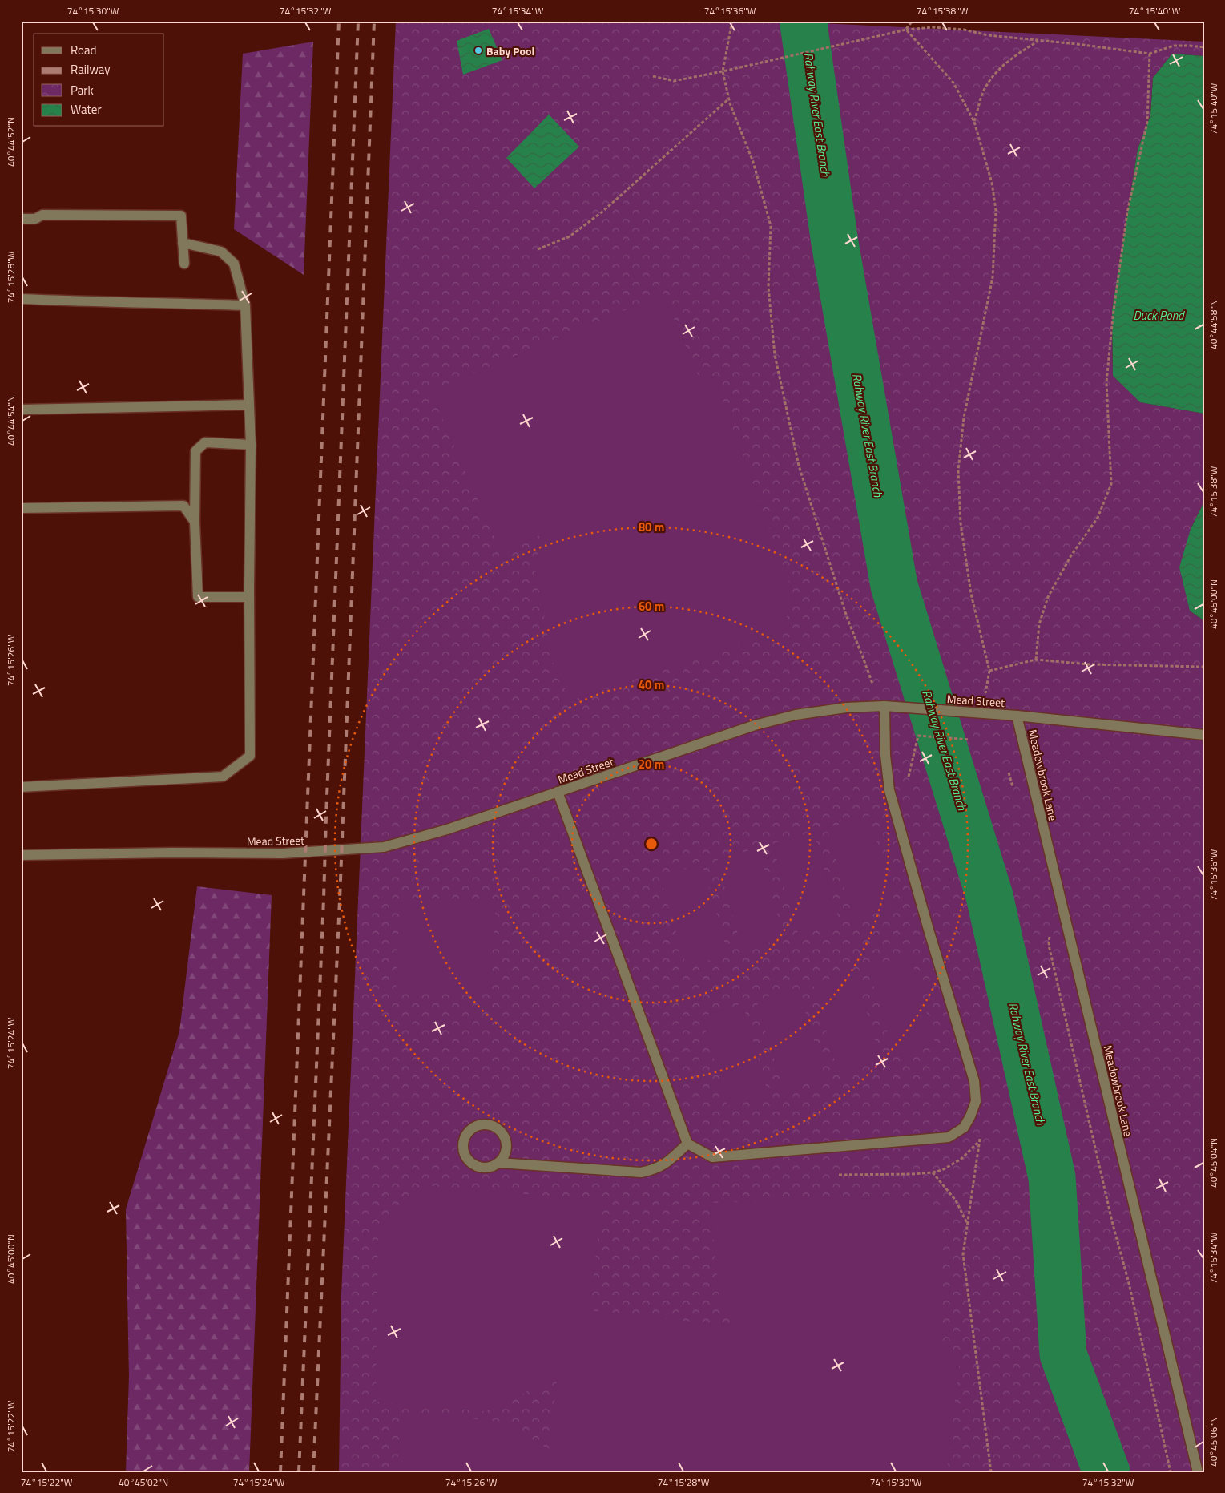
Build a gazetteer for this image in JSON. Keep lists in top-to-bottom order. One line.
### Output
{"streets":{"street":["Mead Street","Meadowbrook Lane"]},"crossings":[["Mead Street","Meadowbrook Lane"]],"water":["Rahway River East Branch","Duck Pond"],"places":["Baby Pool"],"legend":["Road","Railway","Park","Water"],"coordinates":["74°15'30\"W","74°15'32\"W","74°15'34\"W","74°15'36\"W","74°15'38\"W","74°15'40\"W","40°44'52\"N","74°15'28\"W","40°44'58\"N","40°44'54\"N","40°45'00\"N","74°15'26\"W","74°15'24\"W","40°45'04\"N","74°15'22\"W","40°45'06\"N","40°45'02\"N"],"rings":["80 m","60 m","40 m","20 m"]}
